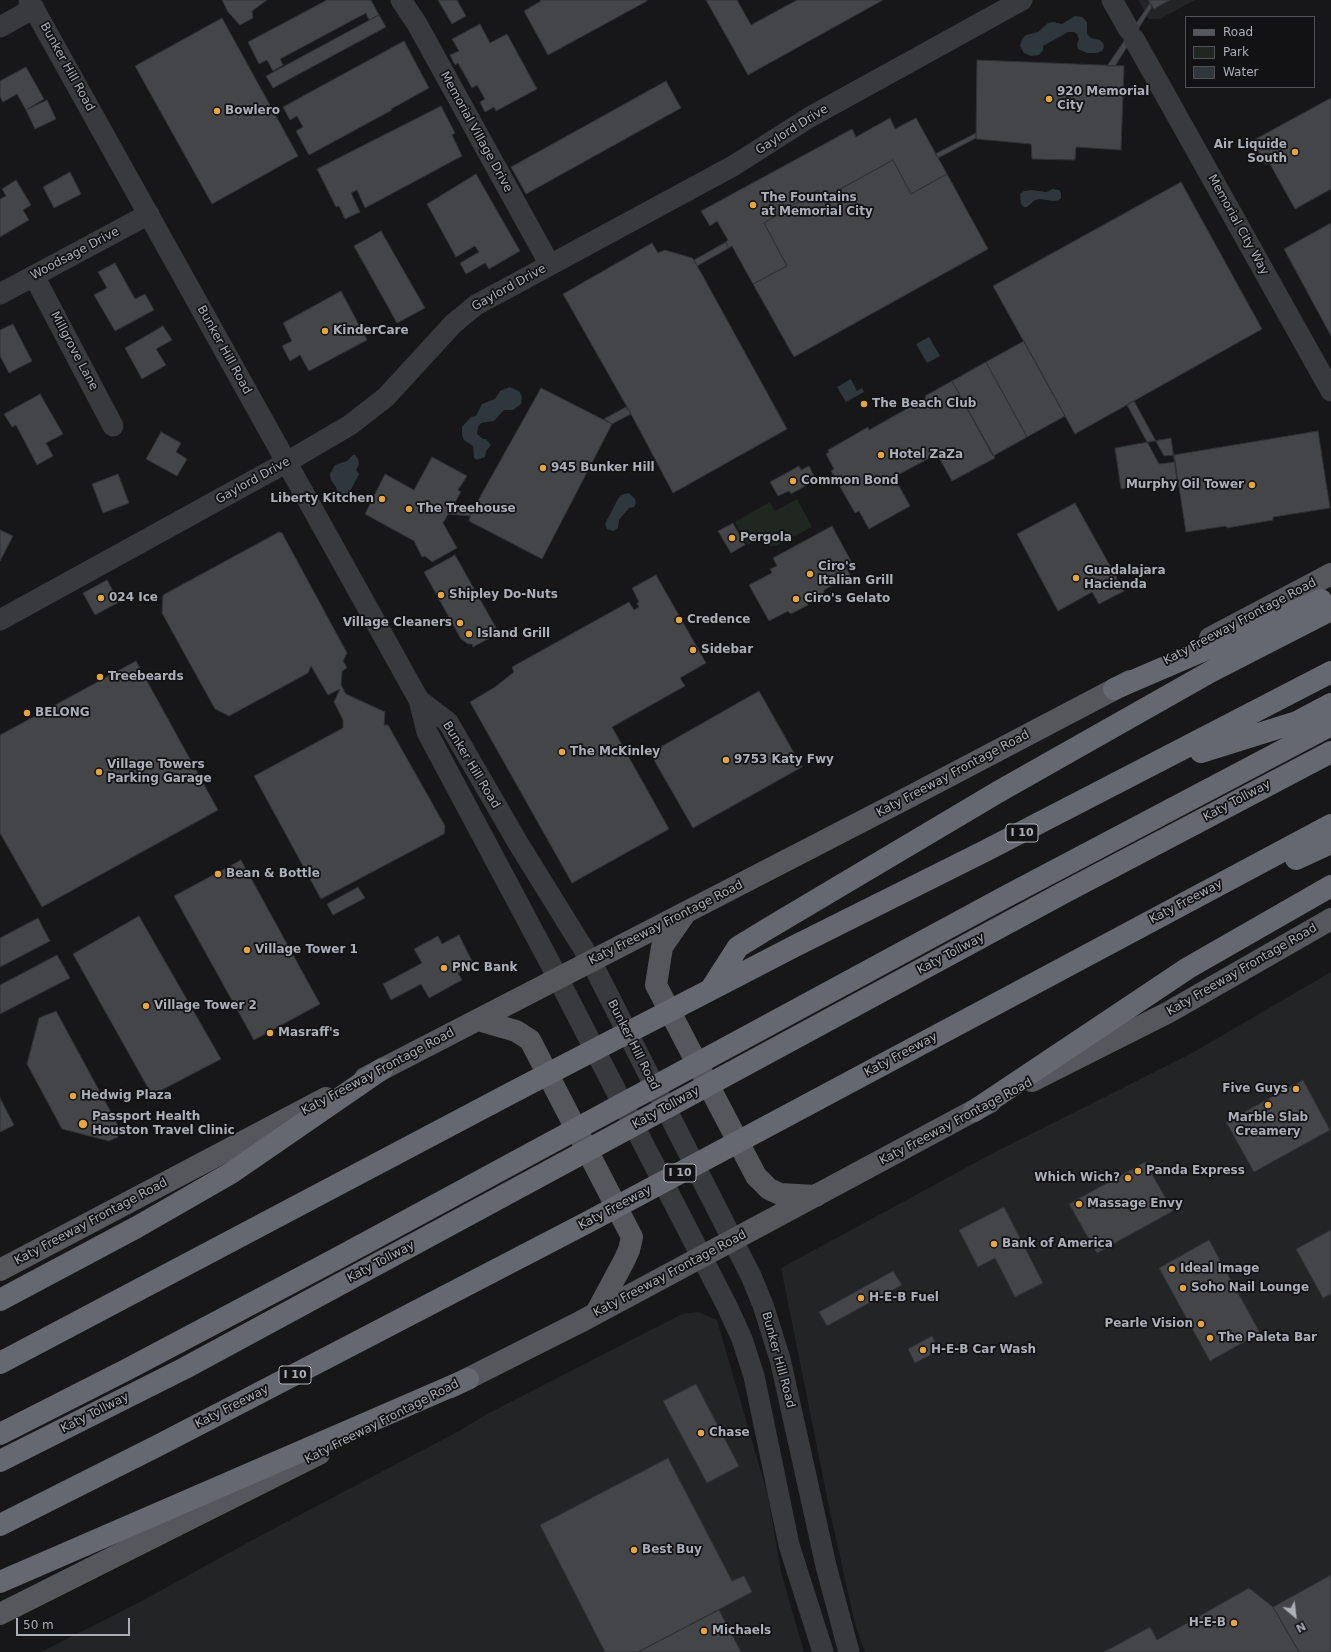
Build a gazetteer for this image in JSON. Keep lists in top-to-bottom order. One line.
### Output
{"streets":{"highway":["Katy Tollway","I 10","Katy Freeway"],"main road":["Katy Freeway Frontage Road"],"street":["Bunker Hill Road","Gaylord Drive","Memorial Village Drive","Memorial City Way","Woodsage Drive","Millgrove Lane"]},"crossings":[["Bunker Hill Road","Gaylord Drive"],["Bunker Hill Road","Woodsage Drive"],["Bunker Hill Road","Katy Freeway Frontage Road"],["Gaylord Drive","Memorial Village Drive"],["Woodsage Drive","Millgrove Lane"]],"places":["920 Memorial City","Bowlero","Air Liquide South","The Fountains at Memorial City","KinderCare","The Beach Club","Hotel ZaZa","945 Bunker Hill","Common Bond","Murphy Oil Tower","Liberty Kitchen","The Treehouse","Pergola","Ciro's Italian Grill","Guadalajara Hacienda","Shipley Do-Nuts","024 Ice","Ciro's Gelato","Credence","Village Cleaners","Island Grill","Sidebar","Treebeards","BELONG","The McKinley","9753 Katy Fwy","Village Towers Parking Garage","Bean & Bottle","Village Tower 1","PNC Bank","Village Tower 2","Masraff's","Five Guys","Hedwig Plaza","Marble Slab Creamery","Passport Health Houston Travel Clinic","Panda Express","Which Wich?","Massage Envy","Bank of America","Ideal Image","Soho Nail Lounge","H-E-B Fuel","Pearle Vision","The Paleta Bar","H-E-B Car Wash","Chase","Best Buy","H-E-B","Michaels"],"legend":["Road","Park","Water"],"scale_bar":"50 m","north":"bottom right"}
